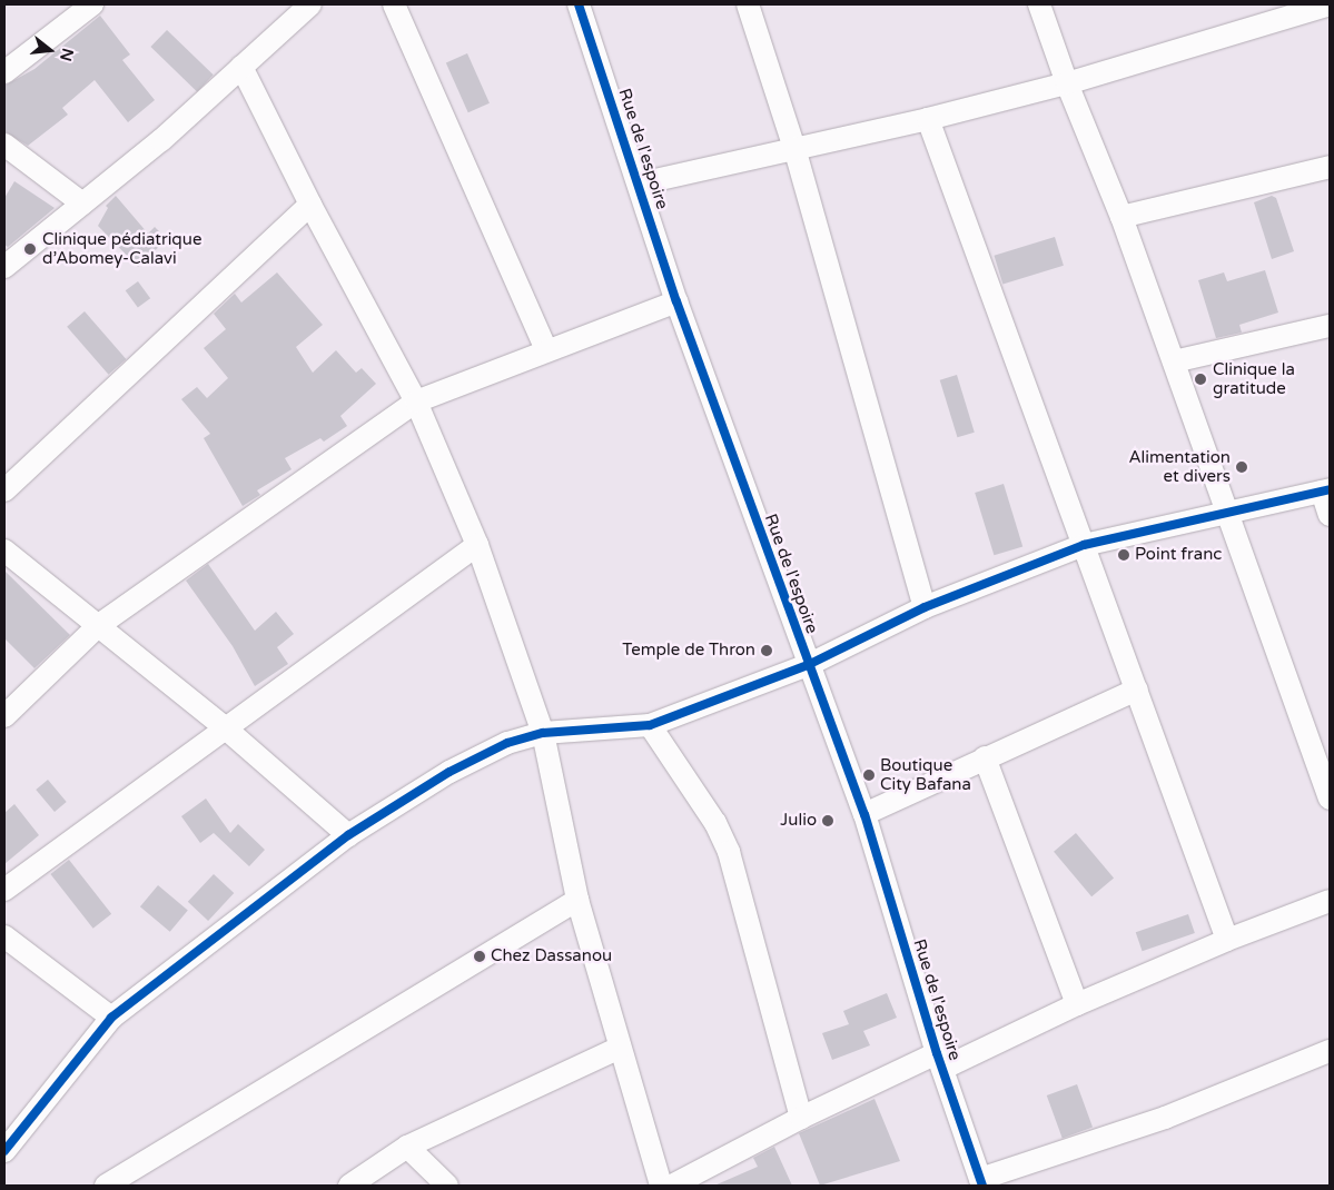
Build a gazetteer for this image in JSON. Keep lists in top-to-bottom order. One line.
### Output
{"streets":{"street":["Rue de l'espoire"]},"places":["Clinique pédiatrique d’Abomey-Calavi","Clinique la gratitude","Alimentation et divers","Point franc","Temple de Thron","Boutique City Bafana","Julio","Chez Dassanou"],"north":"right"}
